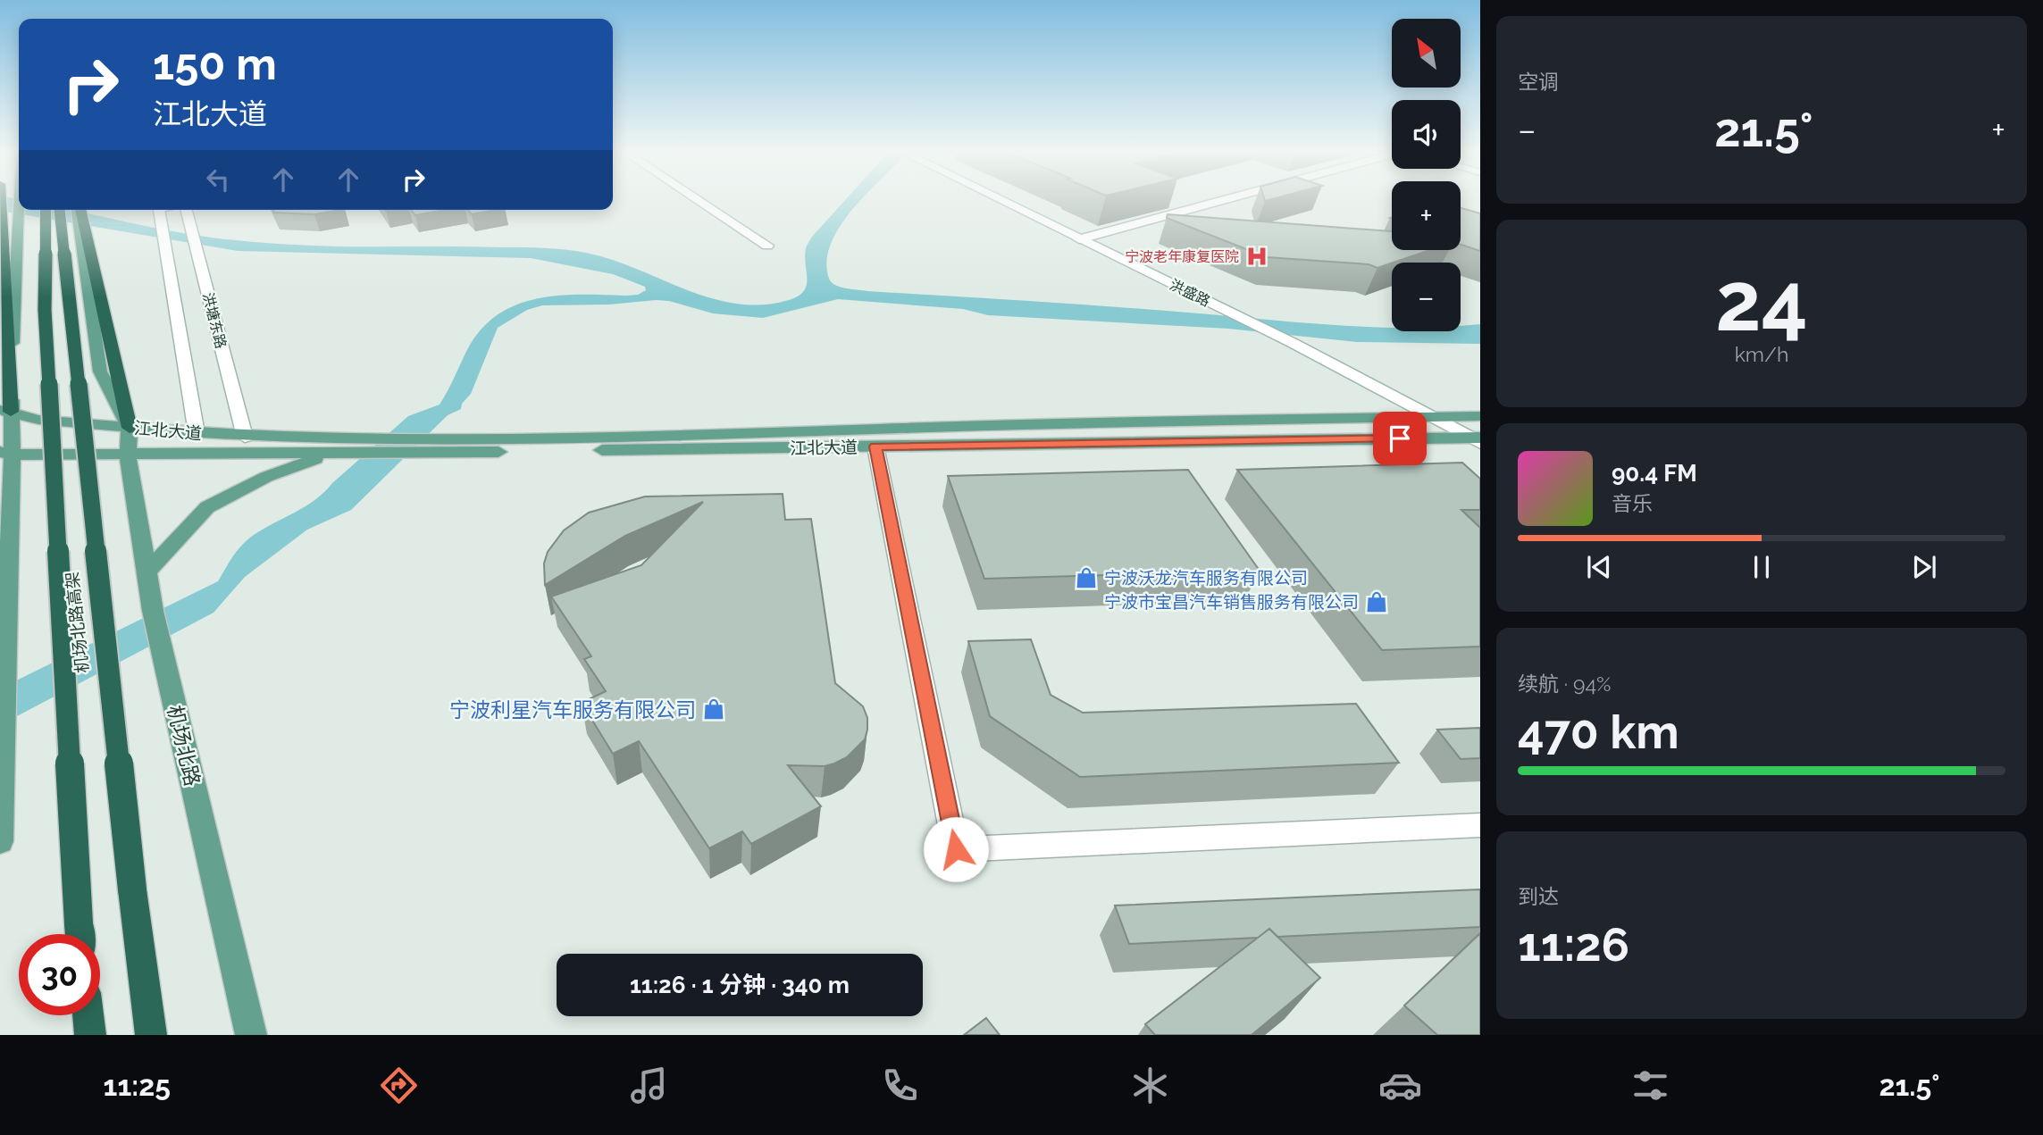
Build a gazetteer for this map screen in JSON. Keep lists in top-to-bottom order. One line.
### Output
{"streets":{"highway":["机场北路高架"],"main road":["江北大道","机场北路"],"street":["洪盛路","洪塘东路"]},"crossings":[["洪盛路","江北大道"],["洪塘东路","江北大道"],["江北大道","机场北路"]],"places":{"hospital":["宁波老年康复医院"],"shop":["宁波沃龙汽车服务有限公司","宁波市宝昌汽车销售服务有限公司","宁波利星汽车服务有限公司"]},"north":"top left","page":{"tile":["空调",["24","km/h"],["续航 · 94%","470 km"],["到达","11:26"]],"map_buttons":["+","−"],"turn":["150 m","江北大道"],"heat":["−","21.5°","+"],"song":["90.4 FM","音乐"],"limit":"30","trip":"11:26 · 1 分钟 · 340 m","tabs":["11:25","21.5°"]}}
